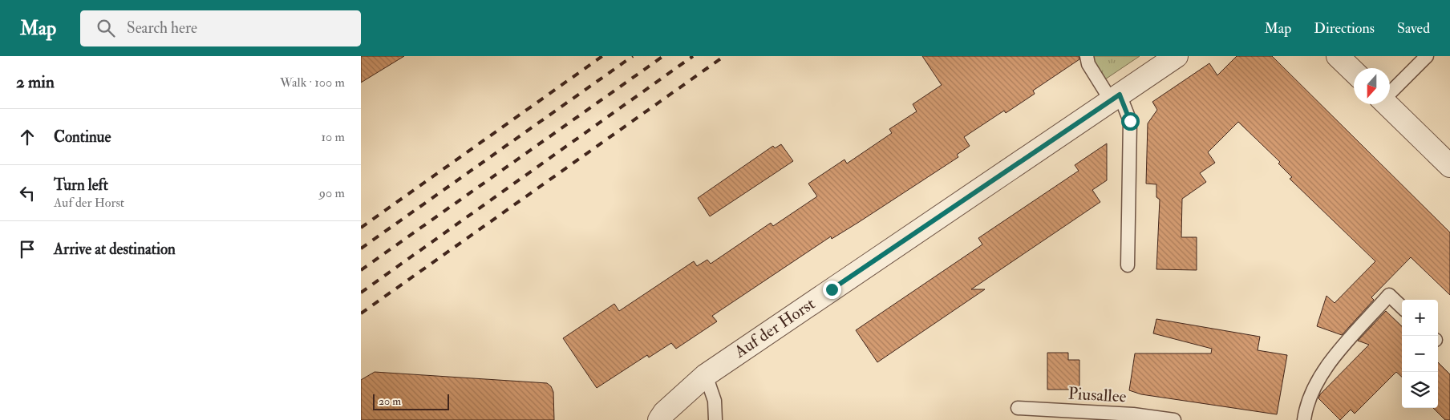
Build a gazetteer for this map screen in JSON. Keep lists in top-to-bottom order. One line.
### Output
{"streets":{"street":["Auf der Horst"],"lane":["Piusallee"]},"scale_bar":"20 m","north":"bottom","page":{"header":"Map","search":"Search here","nav":["Map","Directions","Saved"],"heading":["2 min","Walk · 100 m"],"list":[["Continue","10 m"],["Turn left","Auf der Horst","90 m"],"Arrive at destination"],"map_buttons":["+","−"],"scale":"20 m"}}
